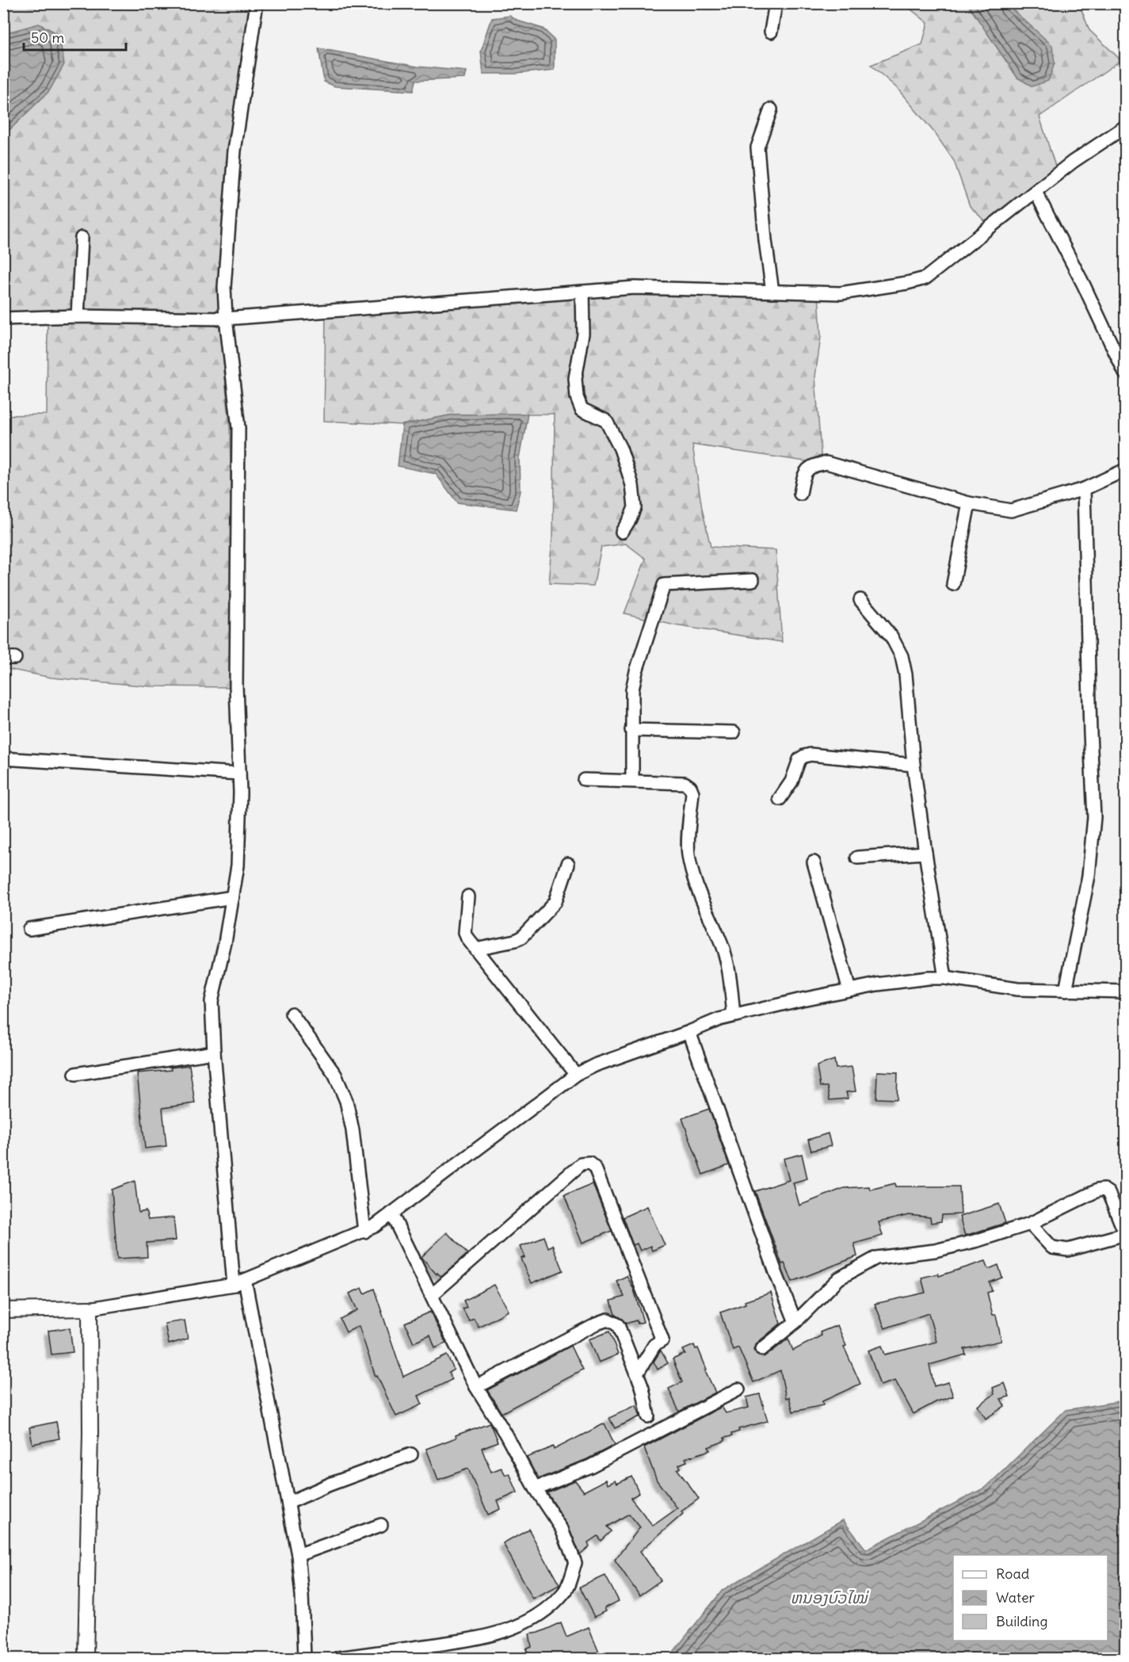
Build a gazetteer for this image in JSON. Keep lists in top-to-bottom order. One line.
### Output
{"water":["ຫນອງບົວໄໝ່"],"legend":["Road","Water","Building"],"scale_bar":"50 m"}
